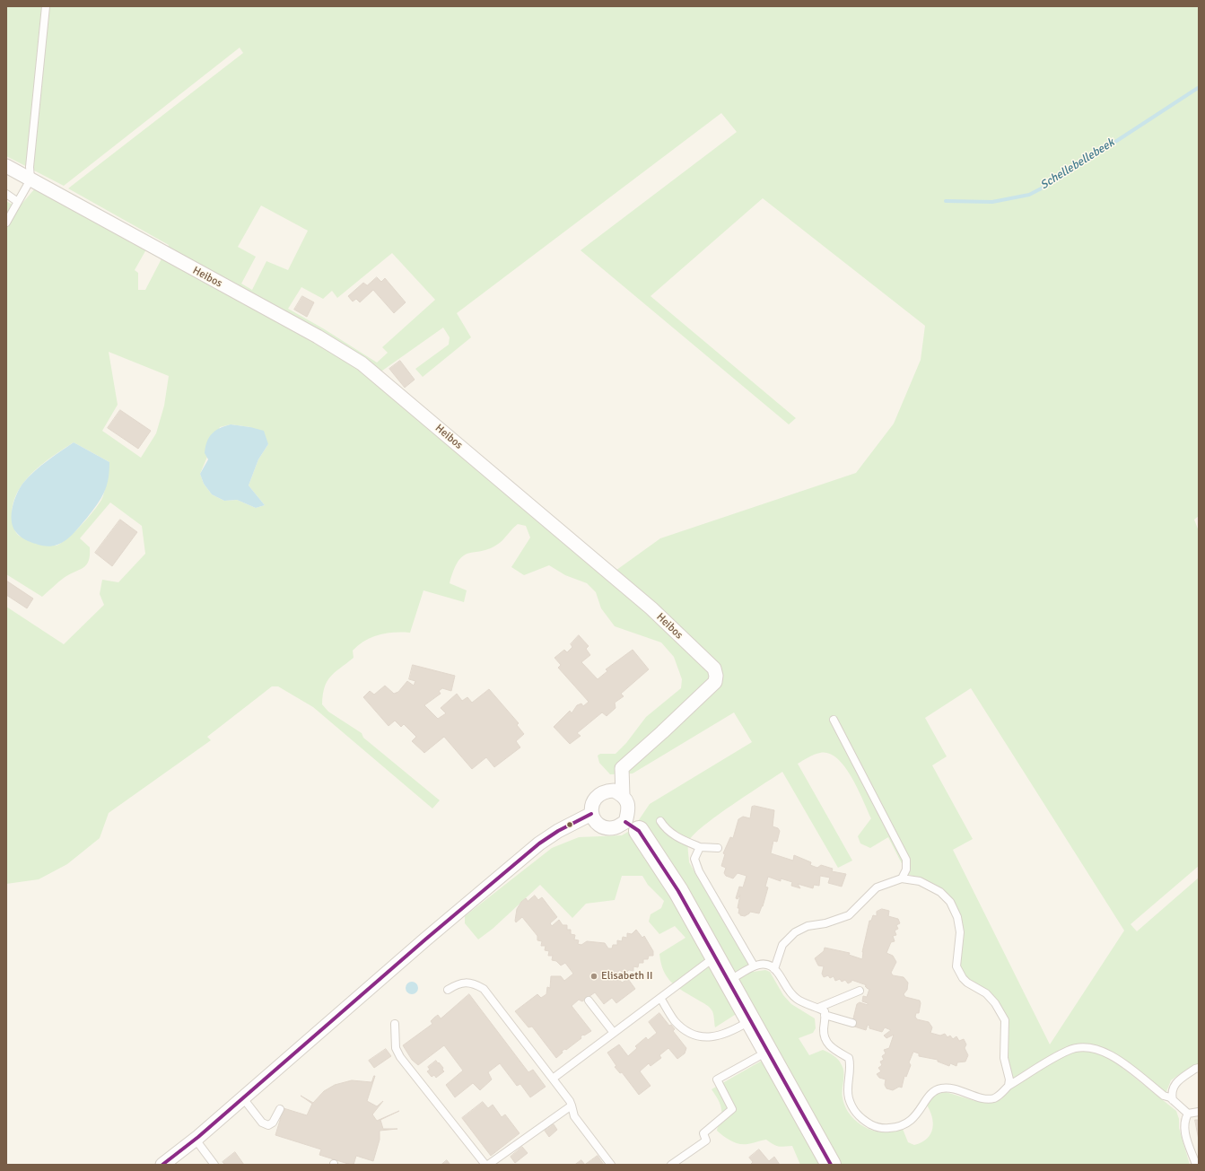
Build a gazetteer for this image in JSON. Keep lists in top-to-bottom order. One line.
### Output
{"streets":{"street":["Heibos"]},"water":["Schellebellebeek"],"places":["Elisabeth II"]}
